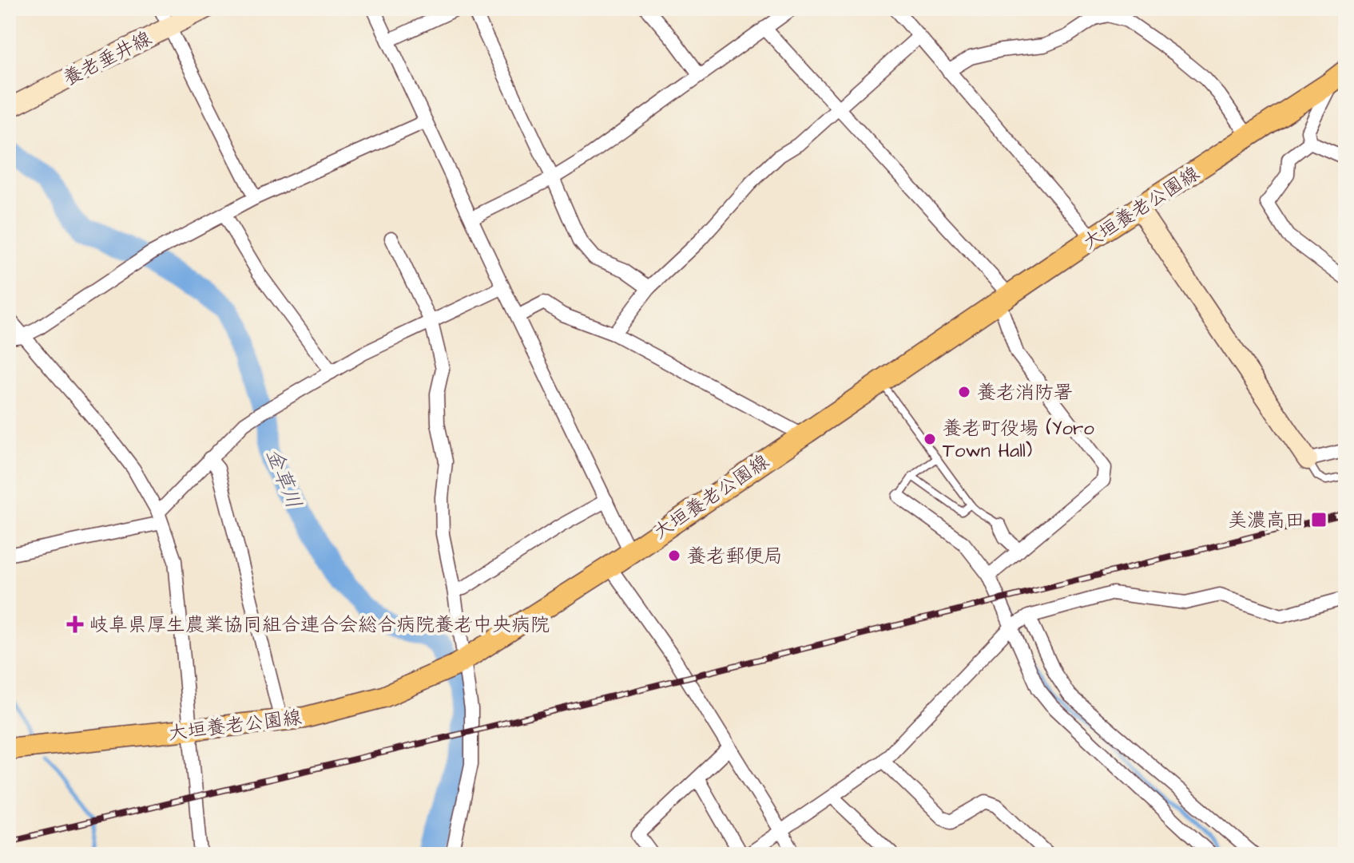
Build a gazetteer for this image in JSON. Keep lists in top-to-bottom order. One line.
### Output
{"streets":{"main road":["大垣養老公園線"],"street":["養老垂井線"]},"water":["金草川"],"places":{"other":["養老消防署","養老町役場 (Yoro Town Hall)","養老郵便局"],"transit":["美濃高田"],"health":["岐阜県厚生農業協同組合連合会総合病院養老中央病院"]}}
